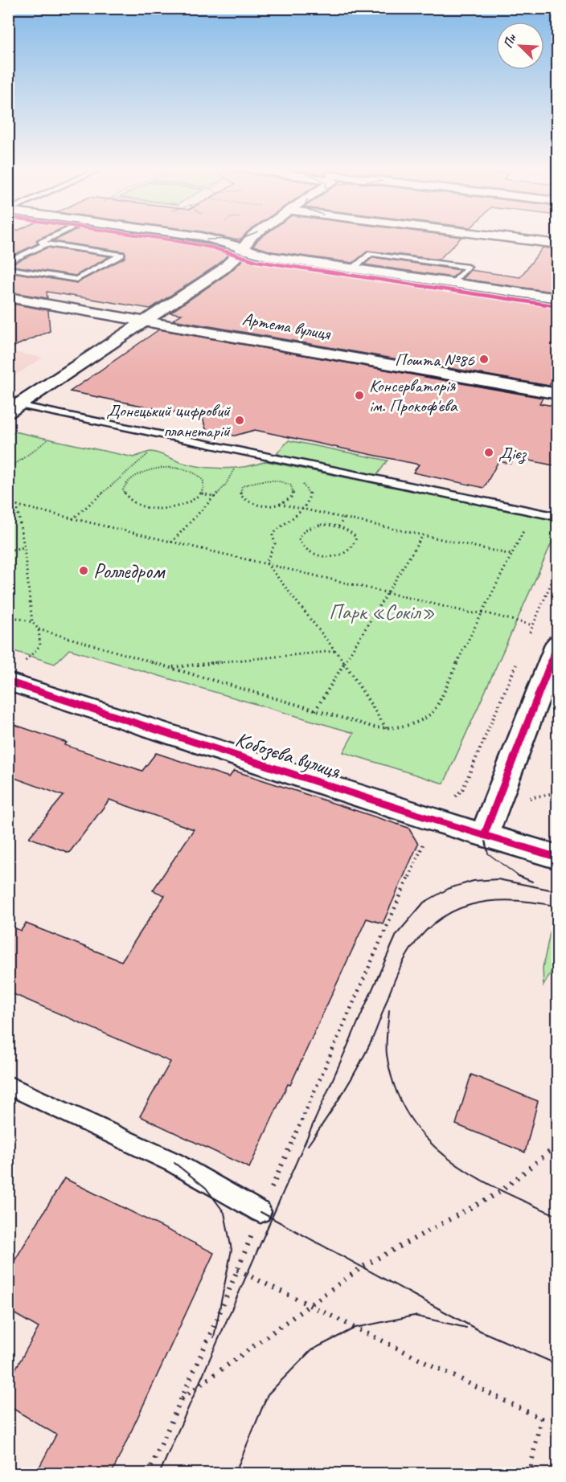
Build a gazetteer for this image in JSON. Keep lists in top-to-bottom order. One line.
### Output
{"streets":{"street":["Артема вулиця","Кобозєва вулиця"]},"parks":["Парк «Сокіл»"],"places":["Пошта №86","Консерваторія ім. Прокоф'єва","Донецький цифровий планетарій","Дієз","Ролледром"],"north":"top left"}
